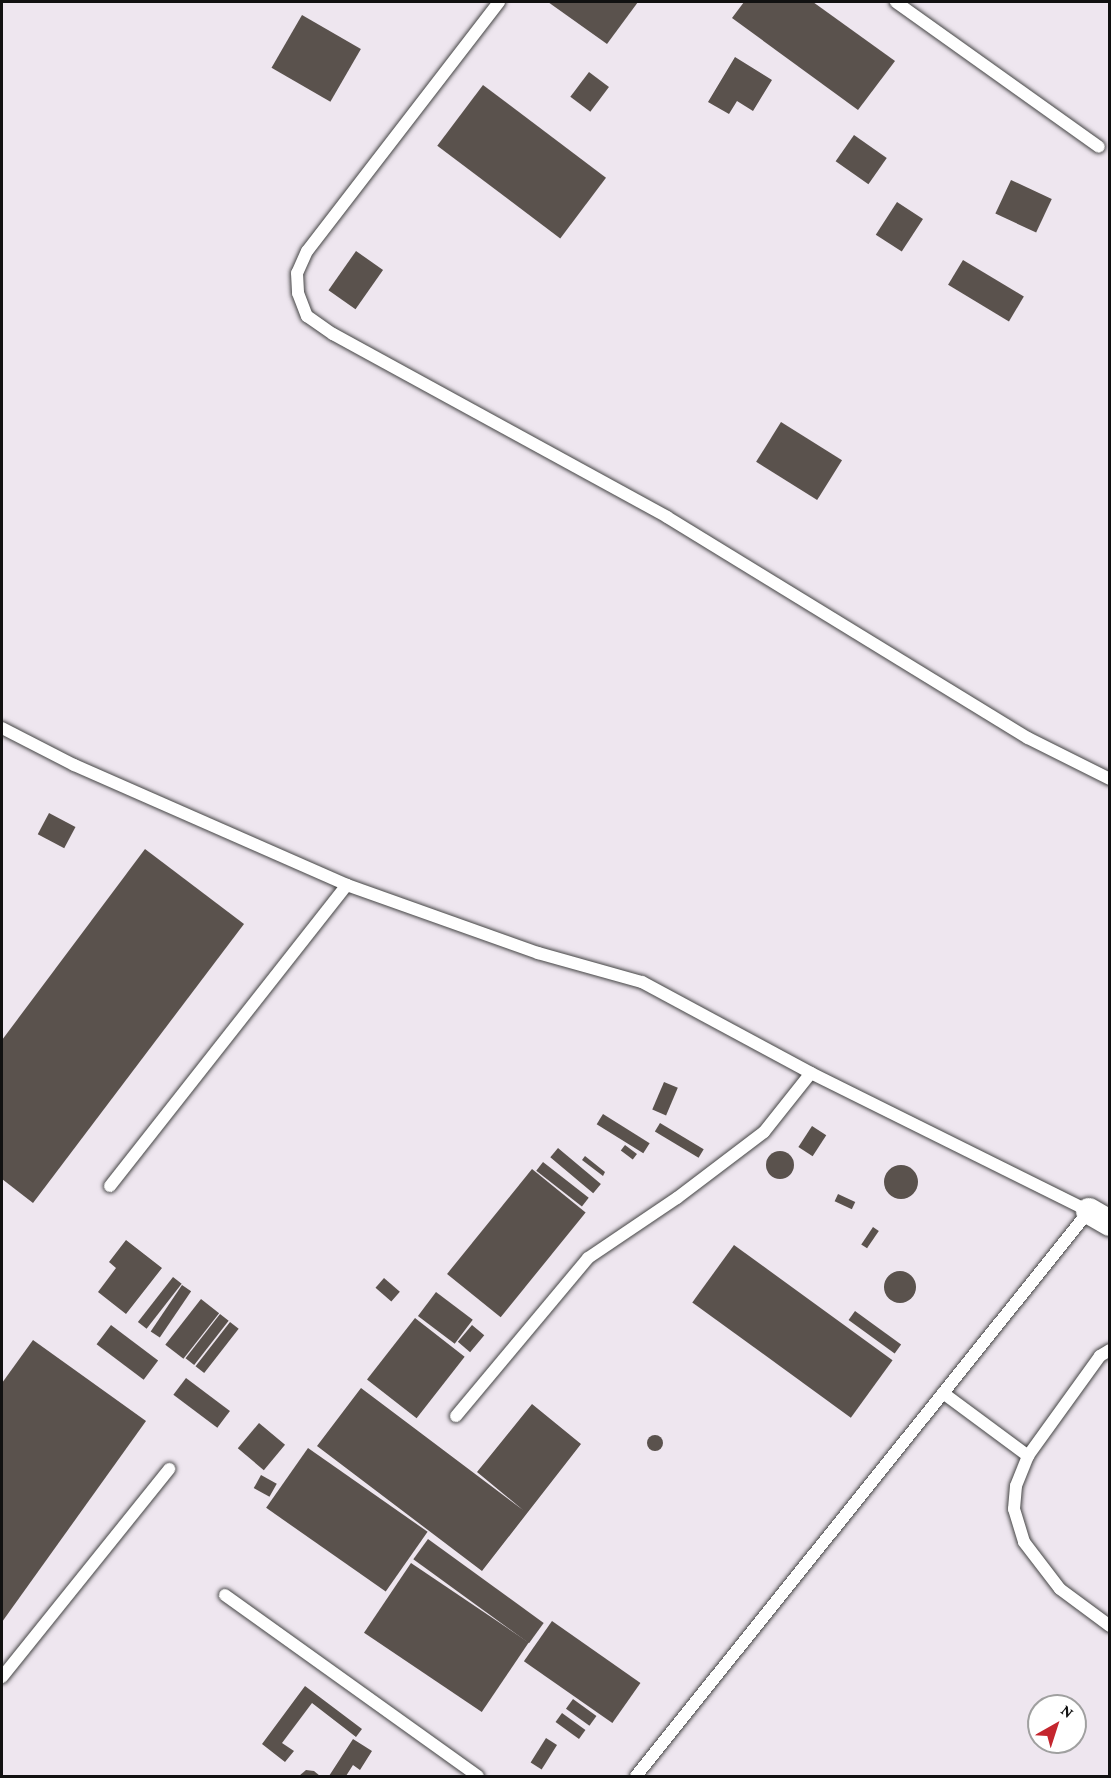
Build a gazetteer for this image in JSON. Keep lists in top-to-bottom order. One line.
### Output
{"north":"top right"}
